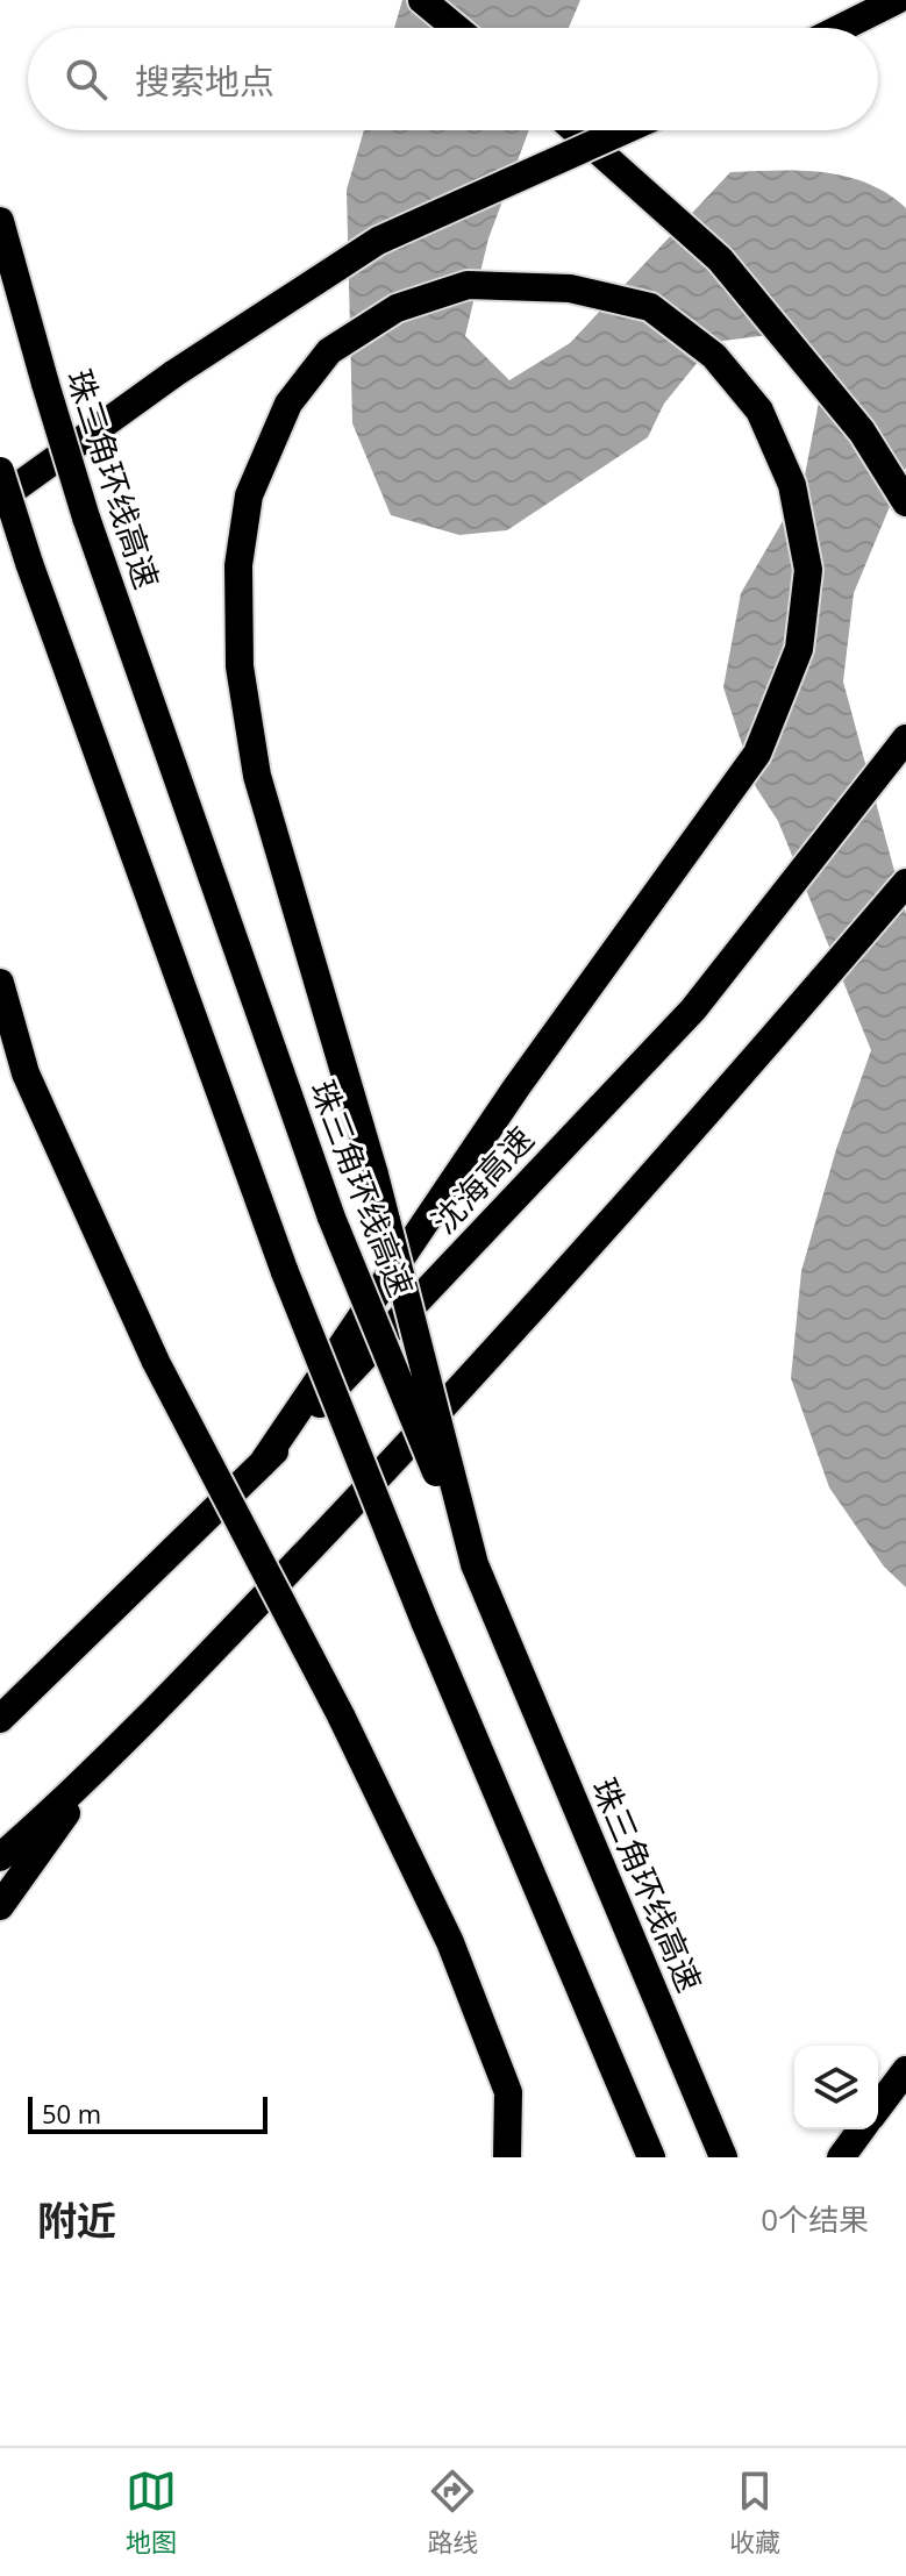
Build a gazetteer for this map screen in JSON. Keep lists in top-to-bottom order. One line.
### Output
{"streets":{"highway":["珠三角环线高速","沈海高速"]},"scale_bar":"50 m","page":{"search":"搜索地点","scale":"50 m","heading":["附近","0个结果"],"nav":["地图","路线","收藏"]}}
